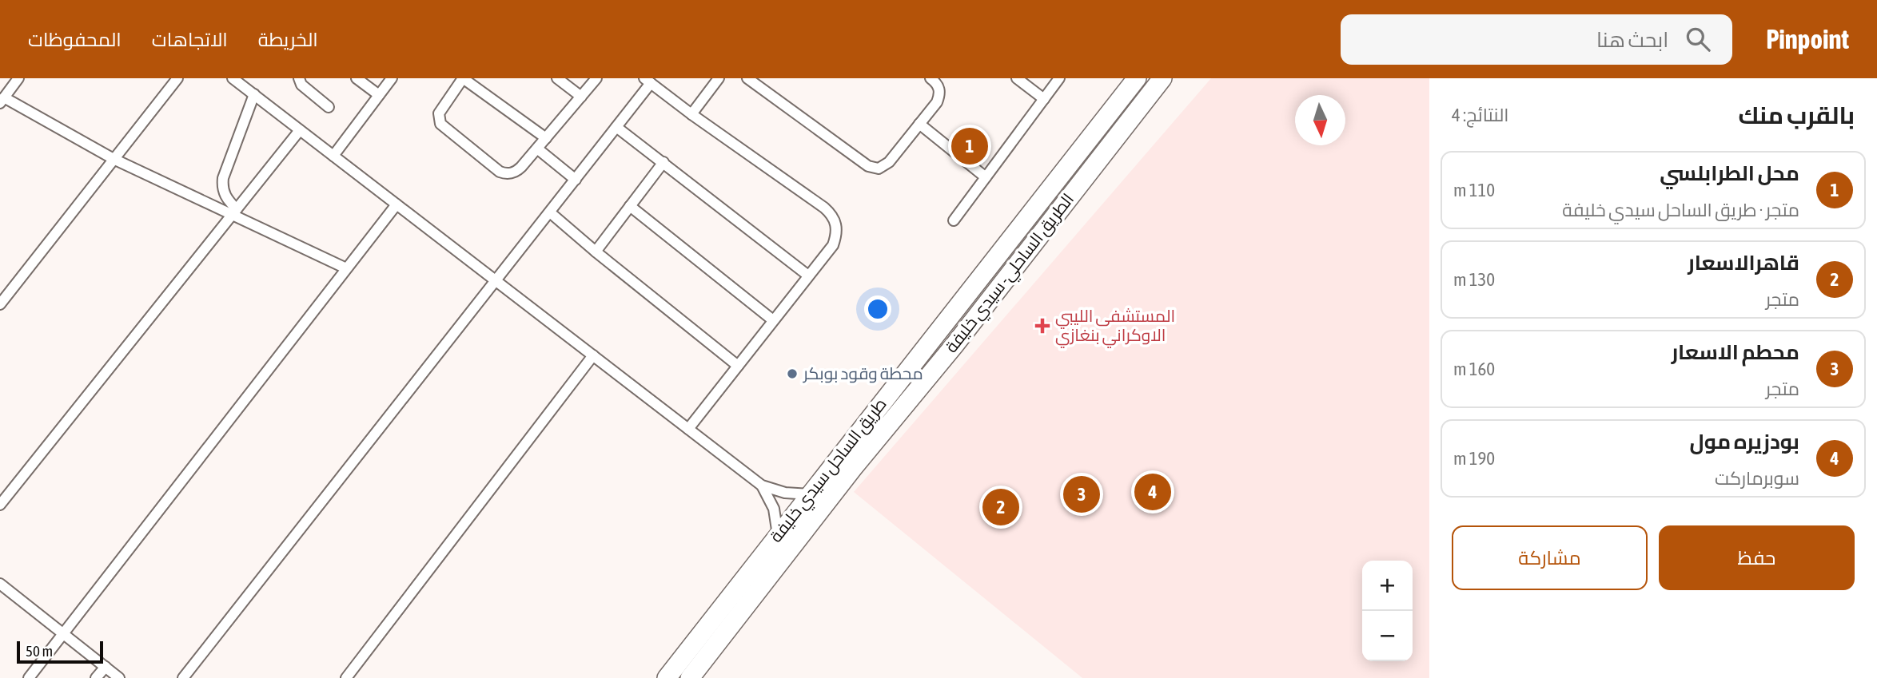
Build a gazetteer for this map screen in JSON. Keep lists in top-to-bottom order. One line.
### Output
{"streets":{"highway":["الطريق الساحلي- سيدي خليفة","طريق الساحل سيدي خليفة"]},"places":{"health":["المستشفى الليبي الاوكراني بنغازي"],"other":["محطة وقود بوبكر"]},"scale_bar":"50 m","north":"bottom","page":{"header":"Pinpoint","search":"ابحث هنا","nav":["الخريطة","الاتجاهات","المحفوظات"],"heading":["بالقرب منك","النتائج: 4"],"pins":["1","4","3","2"],"list":[{"mark":"1","name":"محل الطرابلسي","note":"متجر · طريق الساحل سيدي خليفة","value":"110 m"},{"mark":"2","name":"قاهرالاسعار","note":"متجر","value":"130 m"},{"mark":"3","name":"محطم الاسعار","note":"متجر","value":"160 m"},{"mark":"4","name":"بودزيره مول","note":"سوبرماركت","value":"190 m"}],"buttons":["حفظ","مشاركة"],"map_buttons":["+","−"],"scale":"50 m"}}
